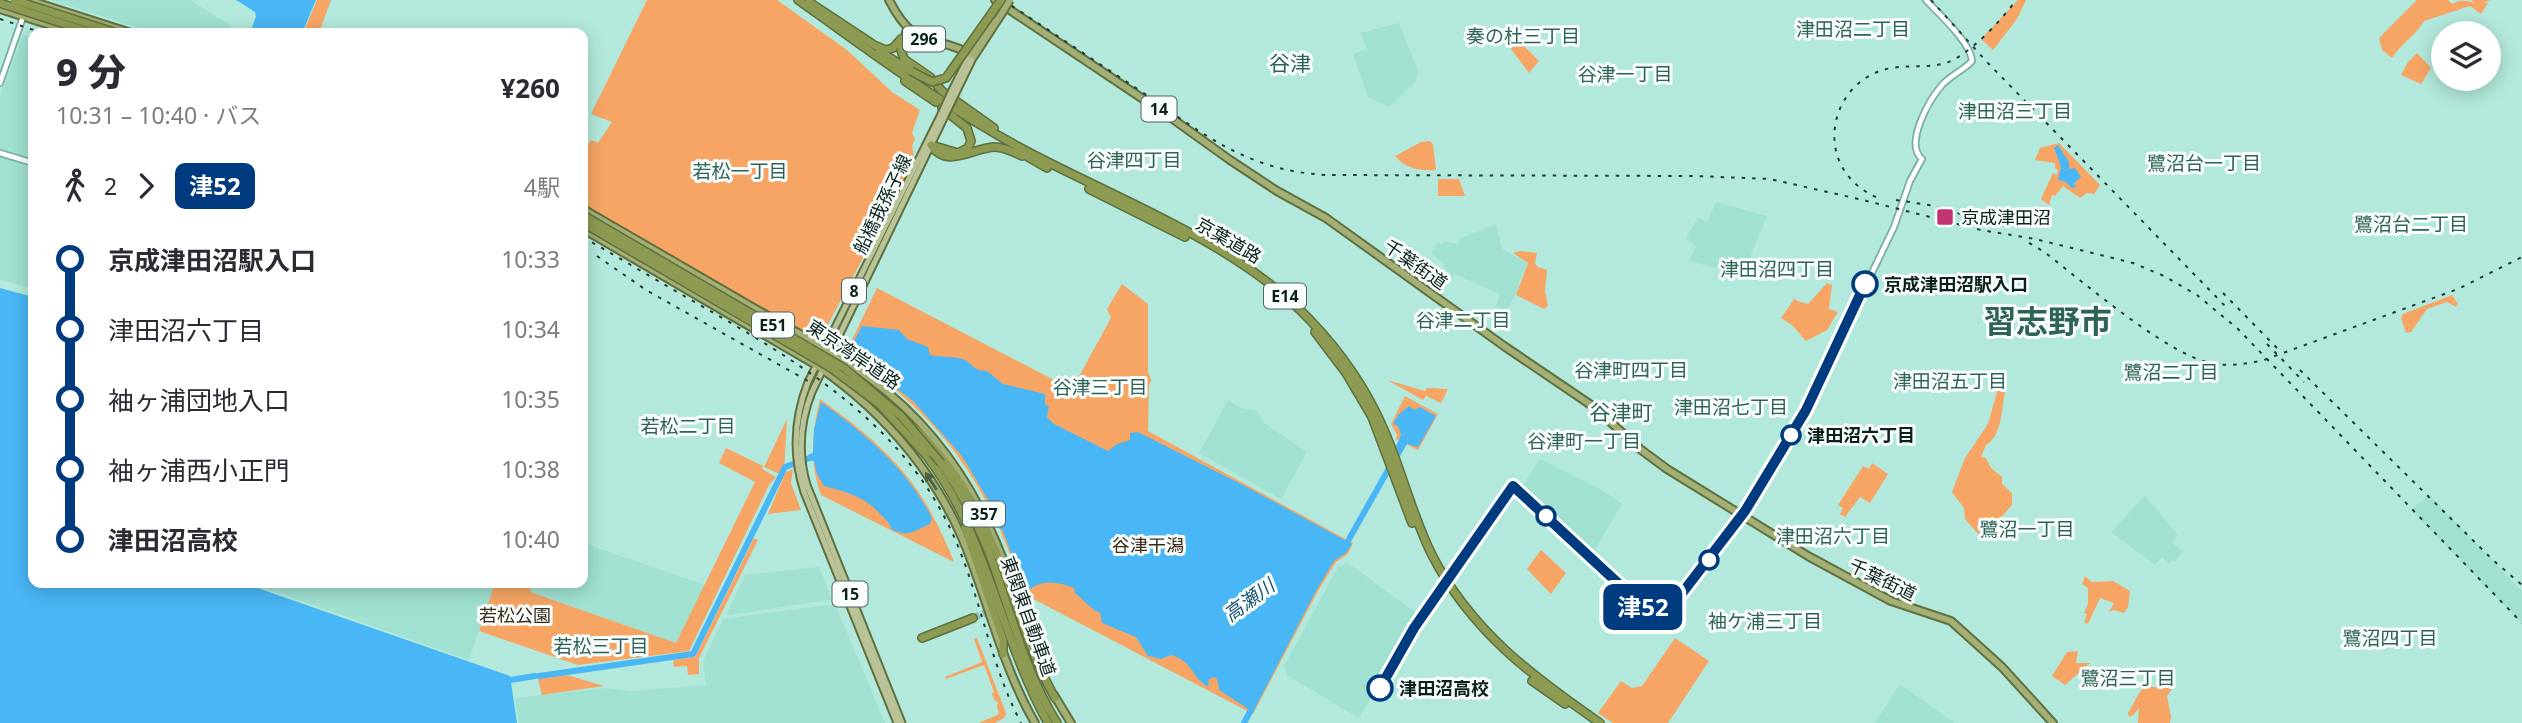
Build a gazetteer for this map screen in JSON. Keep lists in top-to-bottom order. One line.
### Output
{"streets":{"highway":["296","14","京葉道路","千葉街道","E14","E51","東京湾岸道路","357","東関東自動車道"],"main road":["船橋我孫子線","8","15"]},"crossings":[["296","船橋我孫子線"],["船橋我孫子線","東京湾岸道路"],["船橋我孫子線","15"],["東京湾岸道路","15"]],"districts":["津田沼二丁目","奏の杜三丁目","谷津","谷津一丁目","津田沼三丁目","谷津四丁目","鷺沼台一丁目","若松一丁目","鷺沼台二丁目","津田沼四丁目","谷津二丁目","習志野市","谷津町四丁目","鷺沼二丁目","津田沼五丁目","谷津三丁目","津田沼七丁目","谷津町","若松二丁目","谷津町一丁目","鷺沼一丁目","津田沼六丁目","袖ケ浦三丁目","鷺沼四丁目","若松三丁目","鷺沼三丁目"],"water":["高瀬川"],"parks":["谷津干潟","若松公園"],"places":{"transit":["京成津田沼"],"other":["京成津田沼駅入口","津田沼六丁目","津田沼高校"]},"lines":["bus line 津52"],"page":{"on_map":"津52","heading":["9 分","10:31 – 10:40 · バス","¥260"],"legs":["2","津52","4駅"],"list":[{"name":"京成津田沼駅入口","value":"10:33"},{"name":"津田沼六丁目","value":"10:34"},{"name":"袖ヶ浦団地入口","value":"10:35"},{"name":"袖ヶ浦西小正門","value":"10:38"},{"name":"津田沼高校","value":"10:40"}]}}
